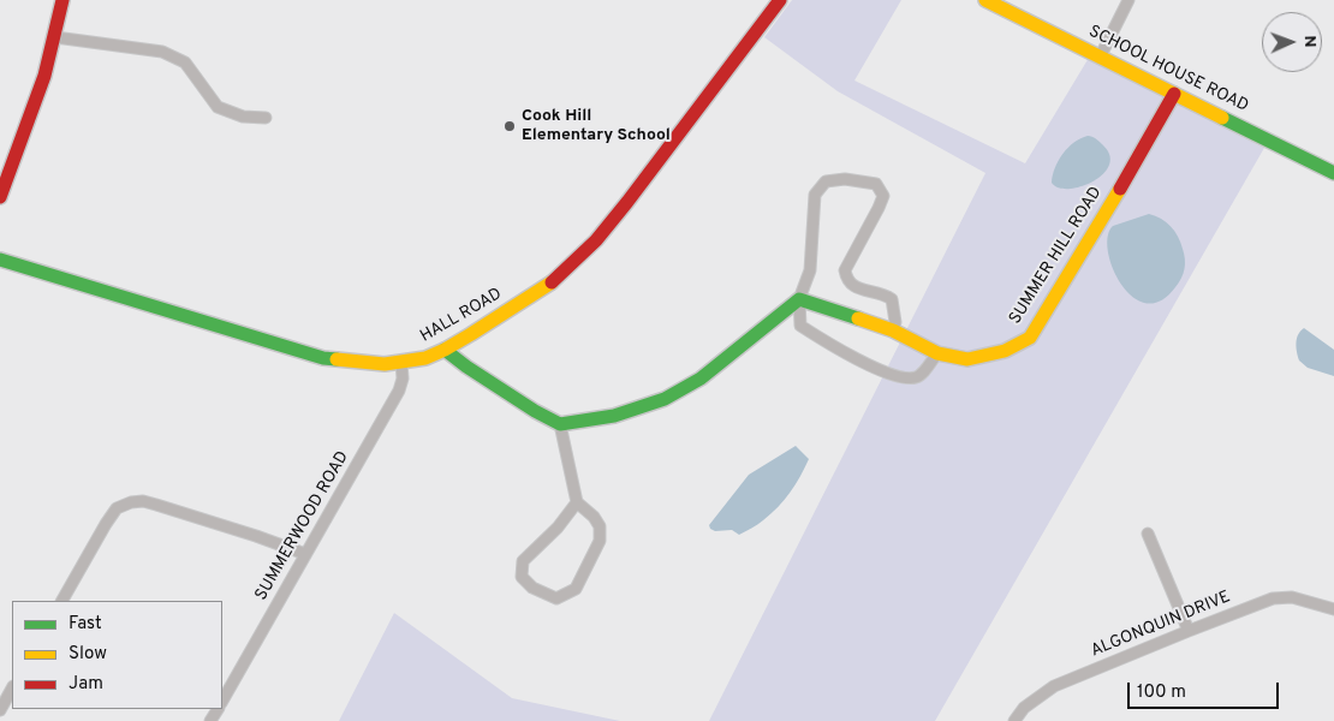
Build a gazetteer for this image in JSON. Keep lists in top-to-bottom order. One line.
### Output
{"streets":{"street":["SCHOOL HOUSE ROAD","SUMMER HILL ROAD","HALL ROAD","SUMMERWOOD ROAD","ALGONQUIN DRIVE"]},"crossings":[["SCHOOL HOUSE ROAD","SUMMER HILL ROAD"],["HALL ROAD","SUMMERWOOD ROAD"]],"places":["Cook Hill Elementary School"],"legend":["Fast","Slow","Jam"],"scale_bar":"100 m","north":"right"}
